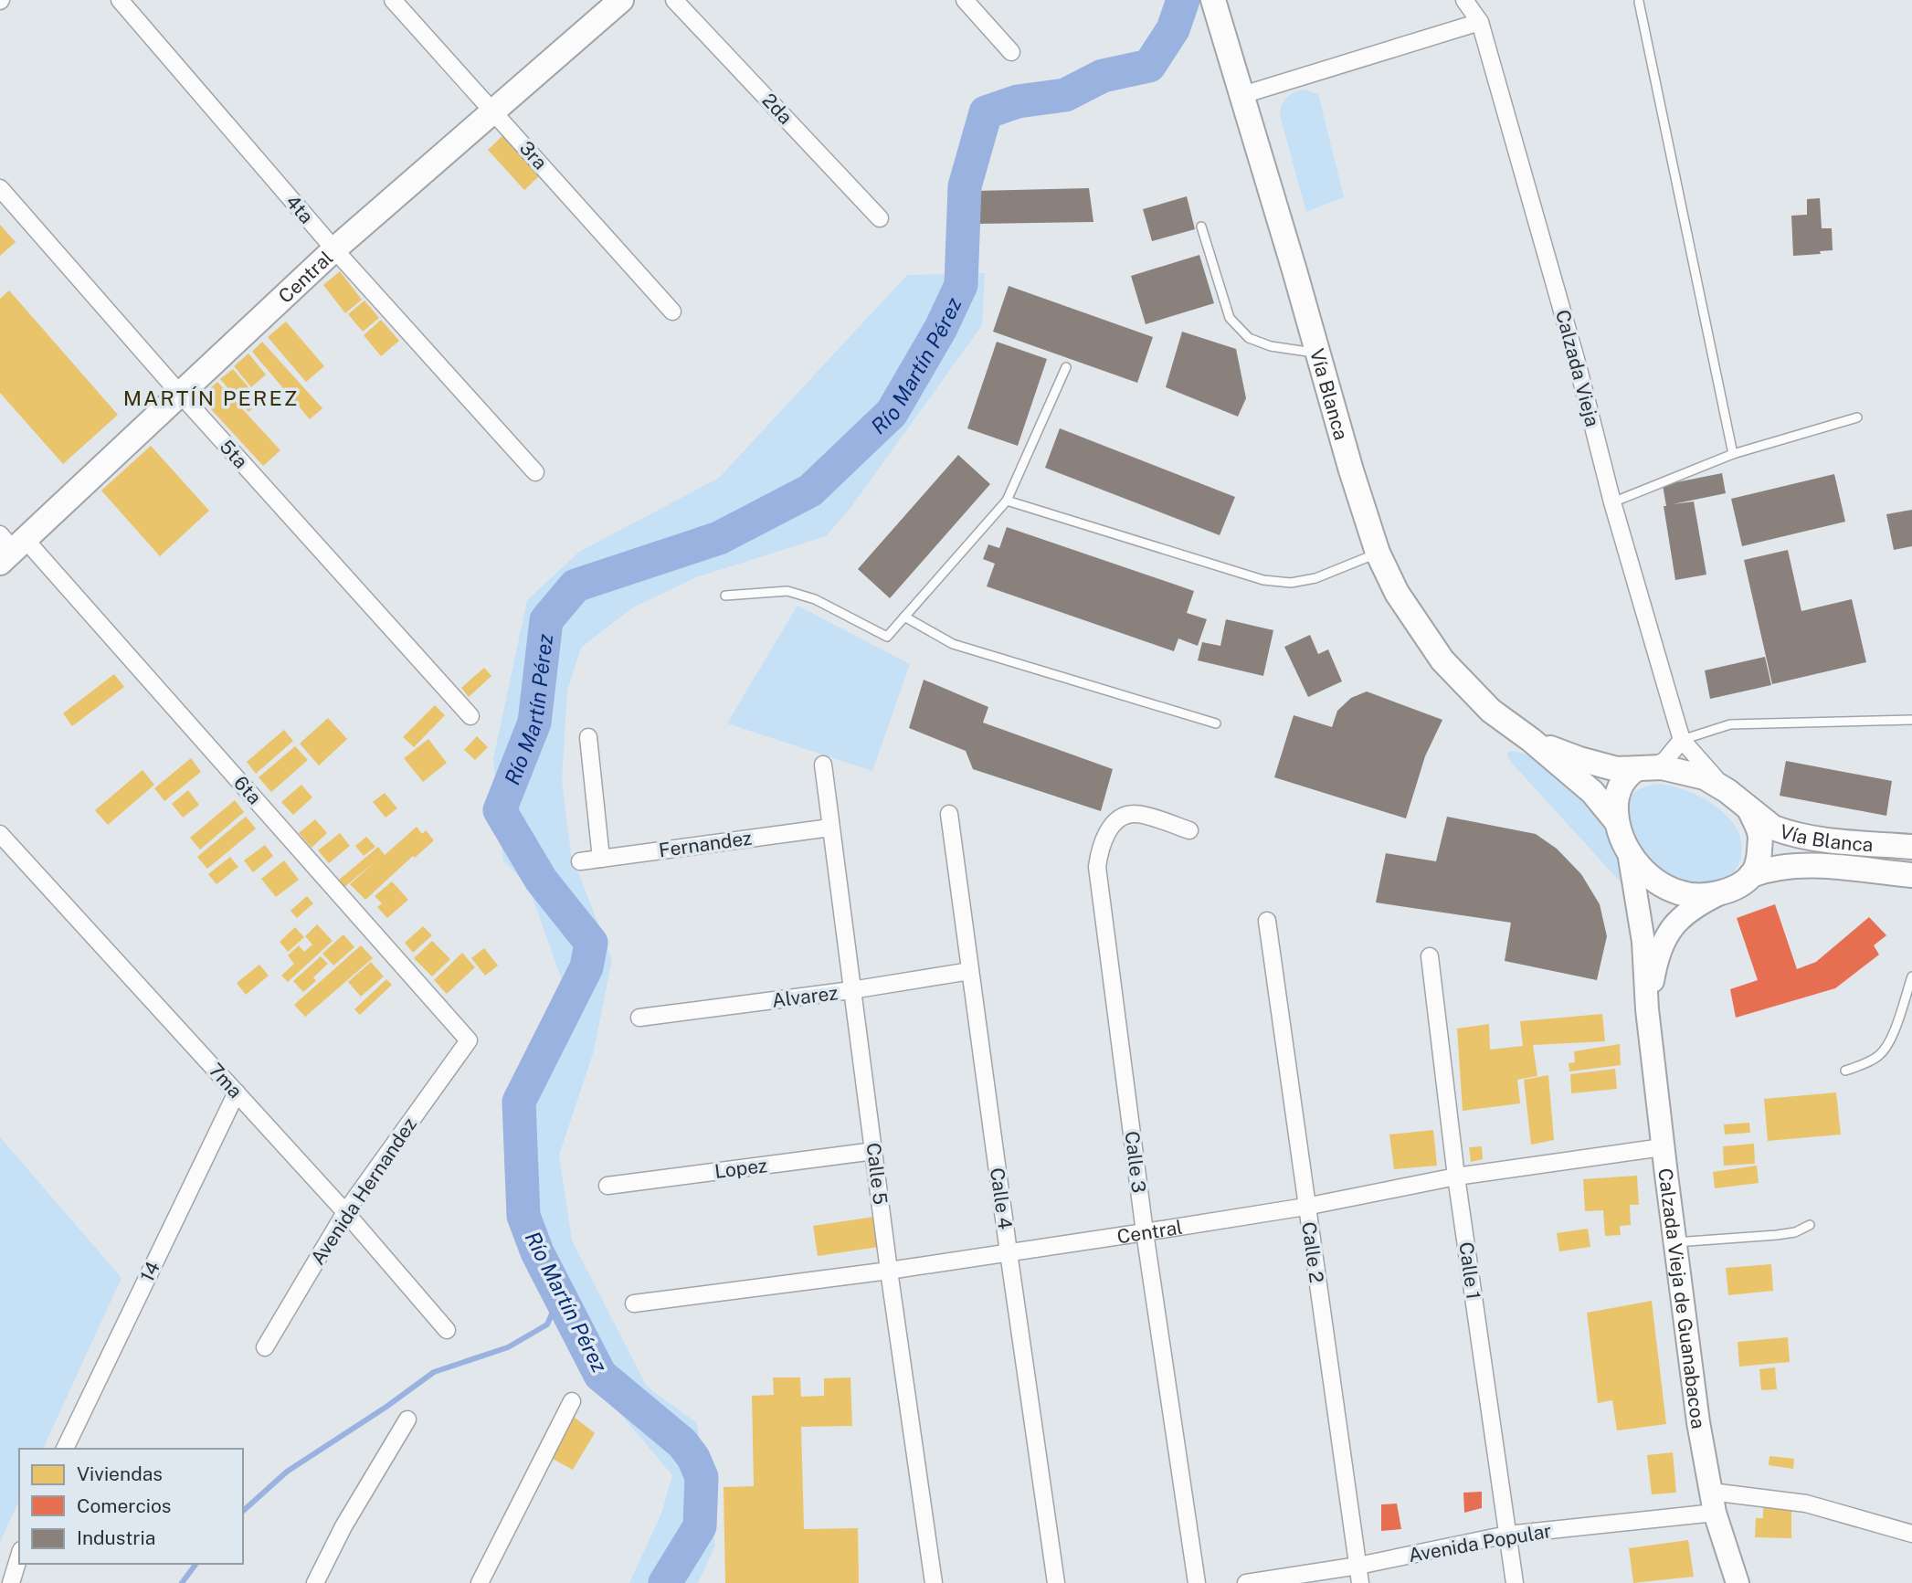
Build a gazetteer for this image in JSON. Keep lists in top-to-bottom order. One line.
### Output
{"streets":{"main road":["Central","Vía Blanca","Calzada Vieja de Guanabacoa"],"street":["2da","3ra","4ta","Calzada Vieja","5ta","6ta","Fernandez","Alvarez","7ma","Calle 3","Lopez","Calle 5","Avenida Hernandez","Calle 4","Calle 2","Calle 1","14","Avenida Popular"]},"crossings":[["3ra","Central"],["4ta","Central"],["Central","5ta"],["Central","6ta"],["Central","Calle 3"],["Central","Calle 5"],["Central","Calle 4"],["Central","Calle 2"],["Central","Calle 1"],["Central","Calzada Vieja de Guanabacoa"],["Calzada Vieja","Vía Blanca"],["6ta","Avenida Hernandez"],["Fernandez","Calle 5"],["Alvarez","Calle 5"],["Alvarez","Calle 4"],["7ma","Avenida Hernandez"],["7ma","14"],["Lopez","Calle 5"],["Calle 2","Avenida Popular"],["Calle 1","Avenida Popular"],["Calzada Vieja de Guanabacoa","Avenida Popular"]],"districts":["MARTÍN PEREZ"],"water":["Río Martín Pérez"],"legend":["Viviendas","Comercios","Industria"]}
